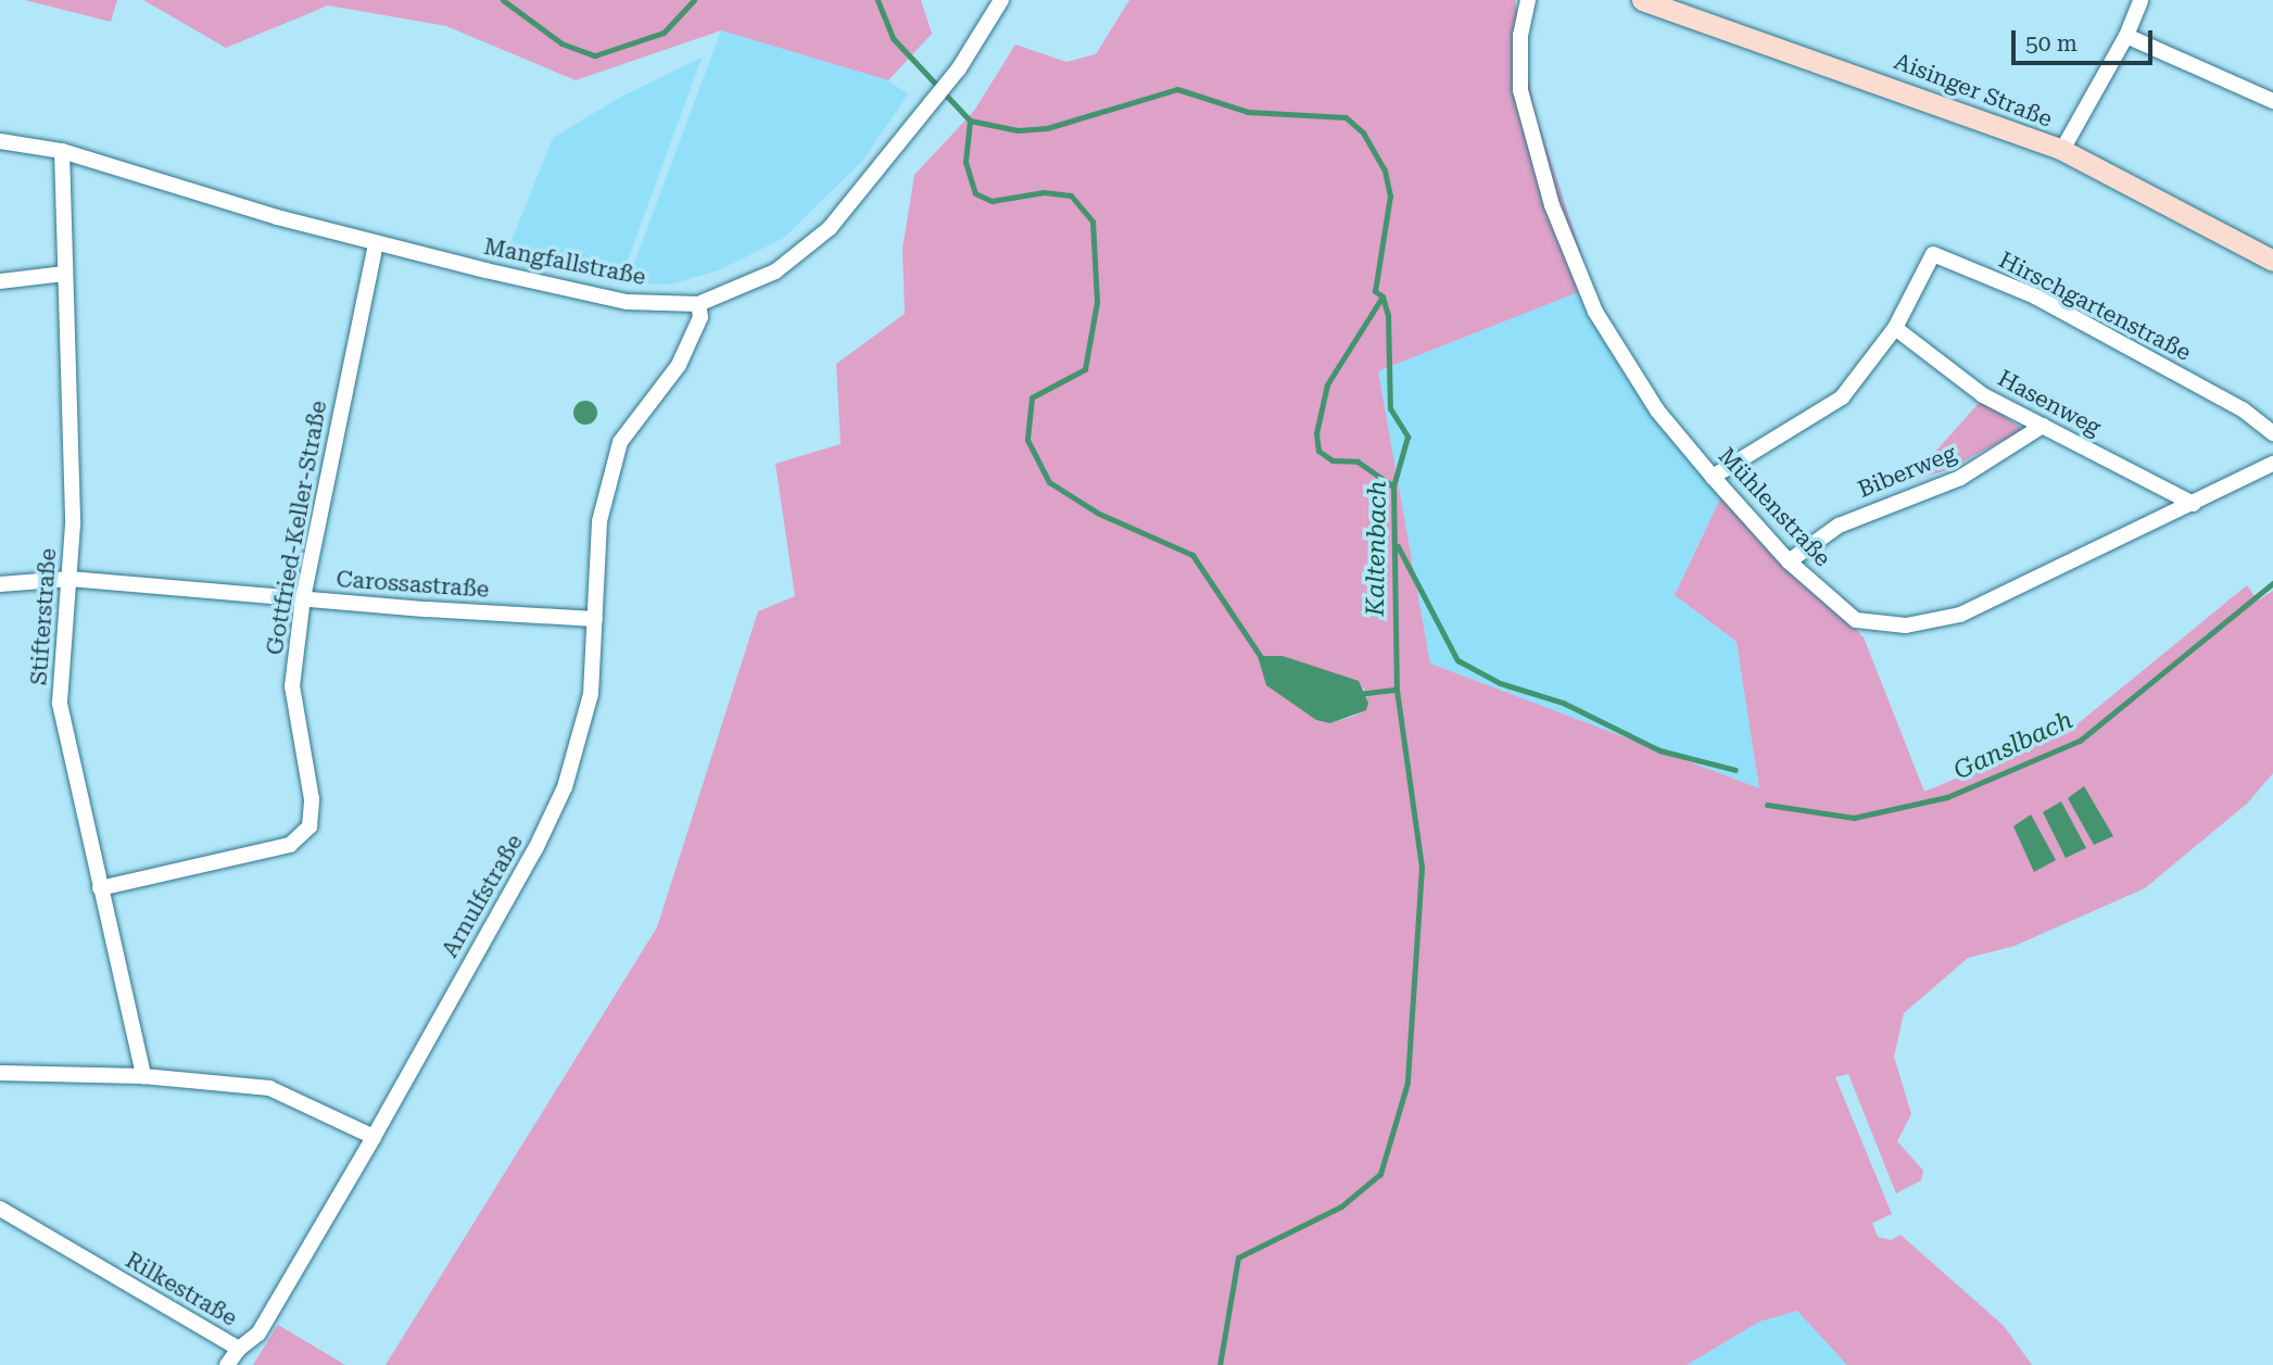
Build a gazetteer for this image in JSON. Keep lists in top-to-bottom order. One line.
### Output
{"streets":{"main road":["Aisinger Straße"],"street":["Mangfallstraße","Hirschgartenstraße","Hasenweg","Biberweg","Mühlenstraße","Gottfried-Keller-Straße","Carossastraße","Stifterstraße","Arnulfstraße","Rilkestraße"]},"crossings":[["Mangfallstraße","Gottfried-Keller-Straße"],["Mangfallstraße","Stifterstraße"],["Mangfallstraße","Arnulfstraße"],["Hirschgartenstraße","Hasenweg"],["Hirschgartenstraße","Mühlenstraße"],["Hasenweg","Biberweg"],["Hasenweg","Mühlenstraße"],["Biberweg","Mühlenstraße"],["Gottfried-Keller-Straße","Carossastraße"],["Gottfried-Keller-Straße","Stifterstraße"],["Carossastraße","Stifterstraße"],["Carossastraße","Arnulfstraße"],["Arnulfstraße","Rilkestraße"]],"water":["Kaltenbach","Ganslbach"],"scale_bar":"50 m"}
